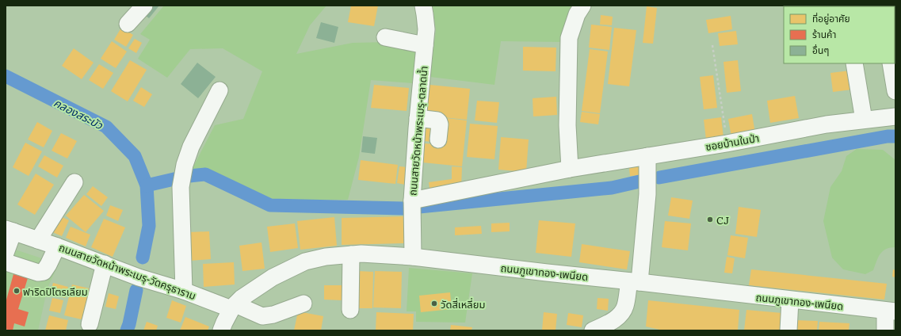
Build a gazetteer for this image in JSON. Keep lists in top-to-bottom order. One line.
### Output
{"streets":{"street":["ถนนสายวัดหน้าพระเมรุ-ตลาดน้ำ","ซอยบ้านในป่า","ถนนสายวัดหน้าพระเมรุ-วัดครุธาราม","ถนนภูเขาทอง-เพนียด"]},"crossings":[["ถนนสายวัดหน้าพระเมรุ-ตลาดน้ำ","ซอยบ้านในป่า"],["ถนนสายวัดหน้าพระเมรุ-ตลาดน้ำ","ถนนภูเขาทอง-เพนียด"],["ถนนสายวัดหน้าพระเมรุ-วัดครุธาราม","ถนนภูเขาทอง-เพนียด"]],"water":["คลองสระบัว"],"places":["CJ","ฟาริดปิโตรเลียม","วัดสี่เหลี่ยม"],"legend":["ที่อยู่อาศัย","ร้านค้า","อื่นๆ"]}
